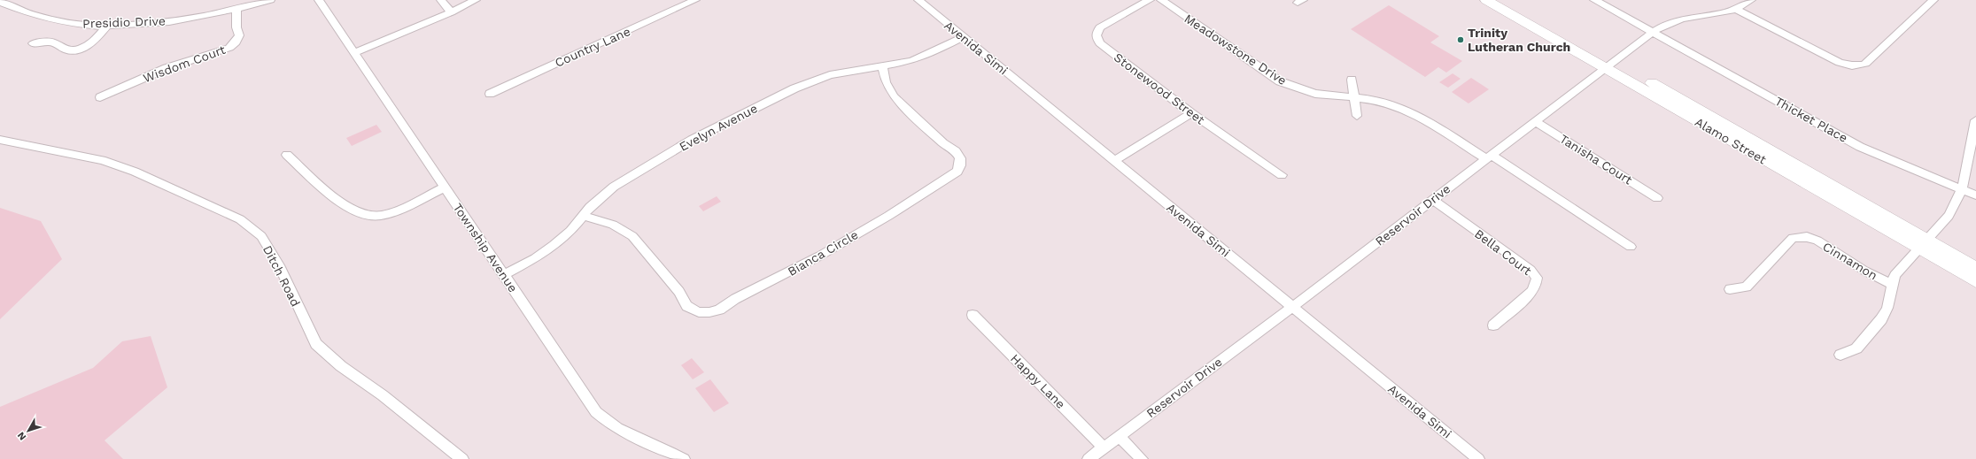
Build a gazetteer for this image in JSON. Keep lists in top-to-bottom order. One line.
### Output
{"streets":{"main road":["Alamo Street"],"street":["Presidio Drive","Country Lane","Avenida Simi","Meadowstone Drive","Wisdom Court","Stonewood Street","Thicket Place","Evelyn Avenue","Tanisha Court","Reservoir Drive","Township Avenue","Bella Court","Bianca Circle","Cinnamon","Ditch Road","Happy Lane"]},"crossings":[["Presidio Drive","Wisdom Court"],["Avenida Simi","Evelyn Avenue"],["Avenida Simi","Reservoir Drive"],["Meadowstone Drive","Reservoir Drive"],["Thicket Place","Reservoir Drive"],["Evelyn Avenue","Township Avenue"],["Evelyn Avenue","Bianca Circle"],["Alamo Street","Reservoir Drive"],["Tanisha Court","Reservoir Drive"],["Reservoir Drive","Bella Court"],["Reservoir Drive","Happy Lane"]],"places":["Trinity Lutheran Church"],"north":"bottom left"}
